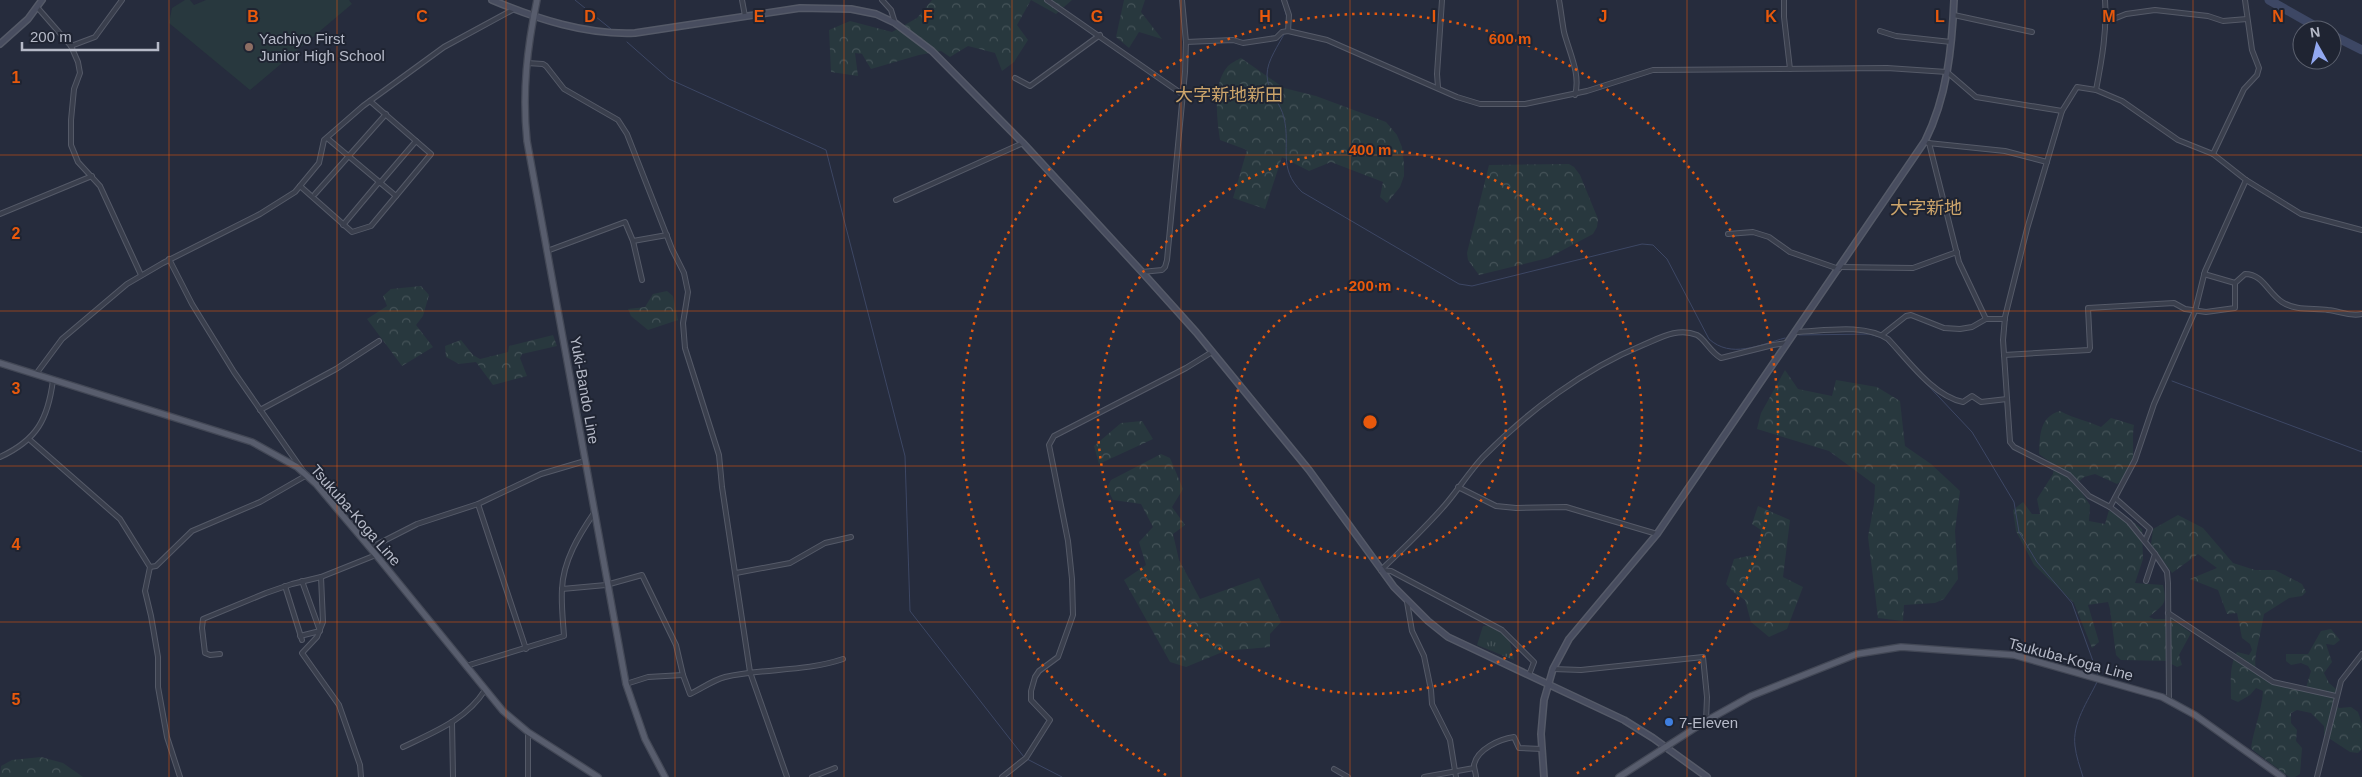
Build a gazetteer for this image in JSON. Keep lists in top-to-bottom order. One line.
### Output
{"streets":{"main road":["Yuki-Bando Line","Tsukuba-Koga Line"]},"districts":["大字新地新田","大字新地"],"places":["Yachiyo First Junior High School","7-Eleven"],"scale_bar":"200 m","north":"top","grid":{"columns":["B","C","D","E","F","G","H","I","J","K","L","M","N"],"rows":["1","2","3","4","5"]},"rings":["600 m","400 m","200 m"]}
